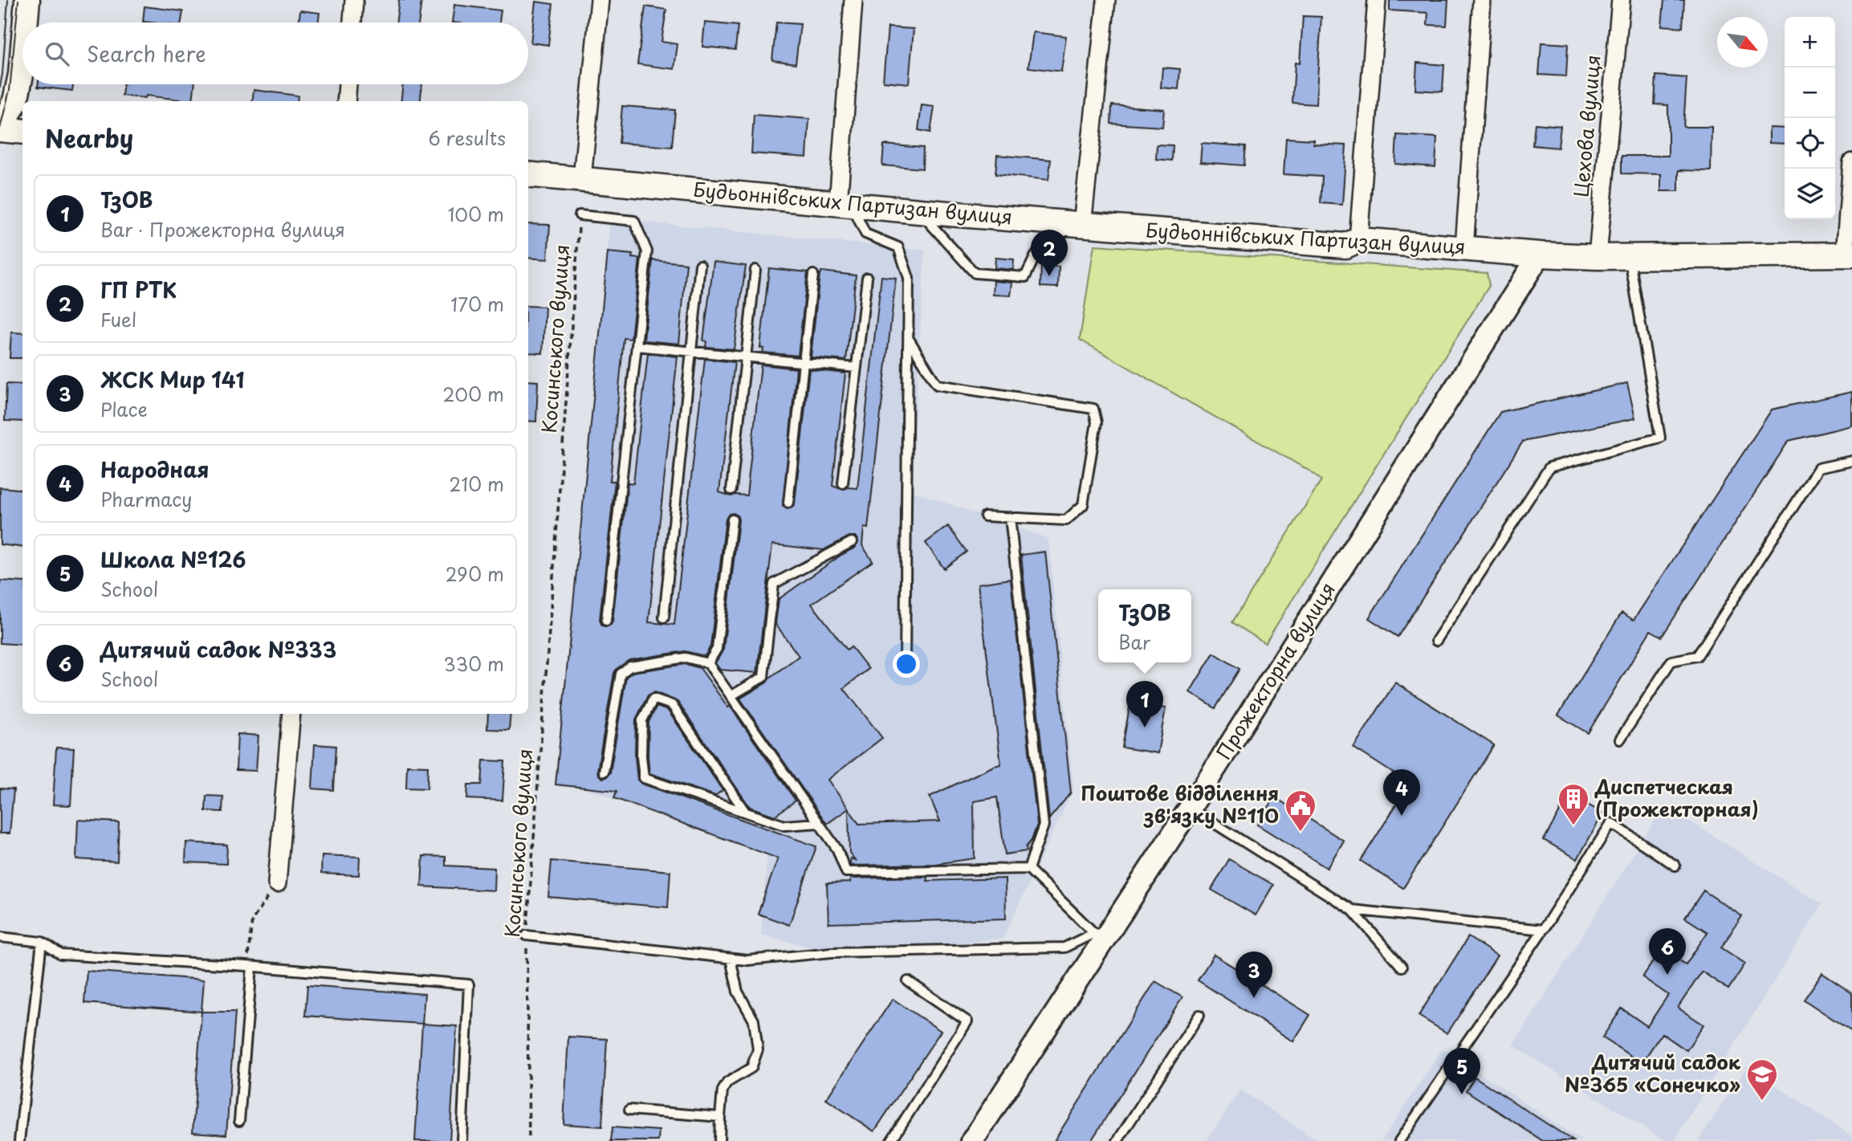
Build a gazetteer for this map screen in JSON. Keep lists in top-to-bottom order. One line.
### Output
{"streets":{"main road":["Будьоннівських Партизан вулиця"],"street":["Цехова вулиця","Прожекторна вулиця"],"path":["Косинського вулиця"]},"crossings":[["Цехова вулиця","Будьоннівських Партизан вулиця"],["Будьоннівських Партизан вулиця","Прожекторна вулиця"]],"places":{"building":["Диспетческая (Прожекторная)"],"public building":["Поштове відділення зв'язку №110"],"school or university":["Дитячий садок №365 «Сонечко»"]},"north":"bottom right","page":{"map_buttons":["+","−"],"search":"Search here","heading":["Nearby","6 results"],"list":[{"mark":"1","name":"ТзОВ","note":"Bar · Прожекторна вулиця","value":"100 m"},{"mark":"2","name":"ГП РТК","note":"Fuel","value":"170 m"},{"mark":"3","name":"ЖСК Мир 141","note":"Place","value":"200 m"},{"mark":"4","name":"Народная","note":"Pharmacy","value":"210 m"},{"mark":"5","name":"Школа №126","note":"School","value":"290 m"},{"mark":"6","name":"Дитячий садок №333","note":"School","value":"330 m"}],"pins":["2","1","4","6","3","5"],"popup":["ТзОВ","Bar"]}}
